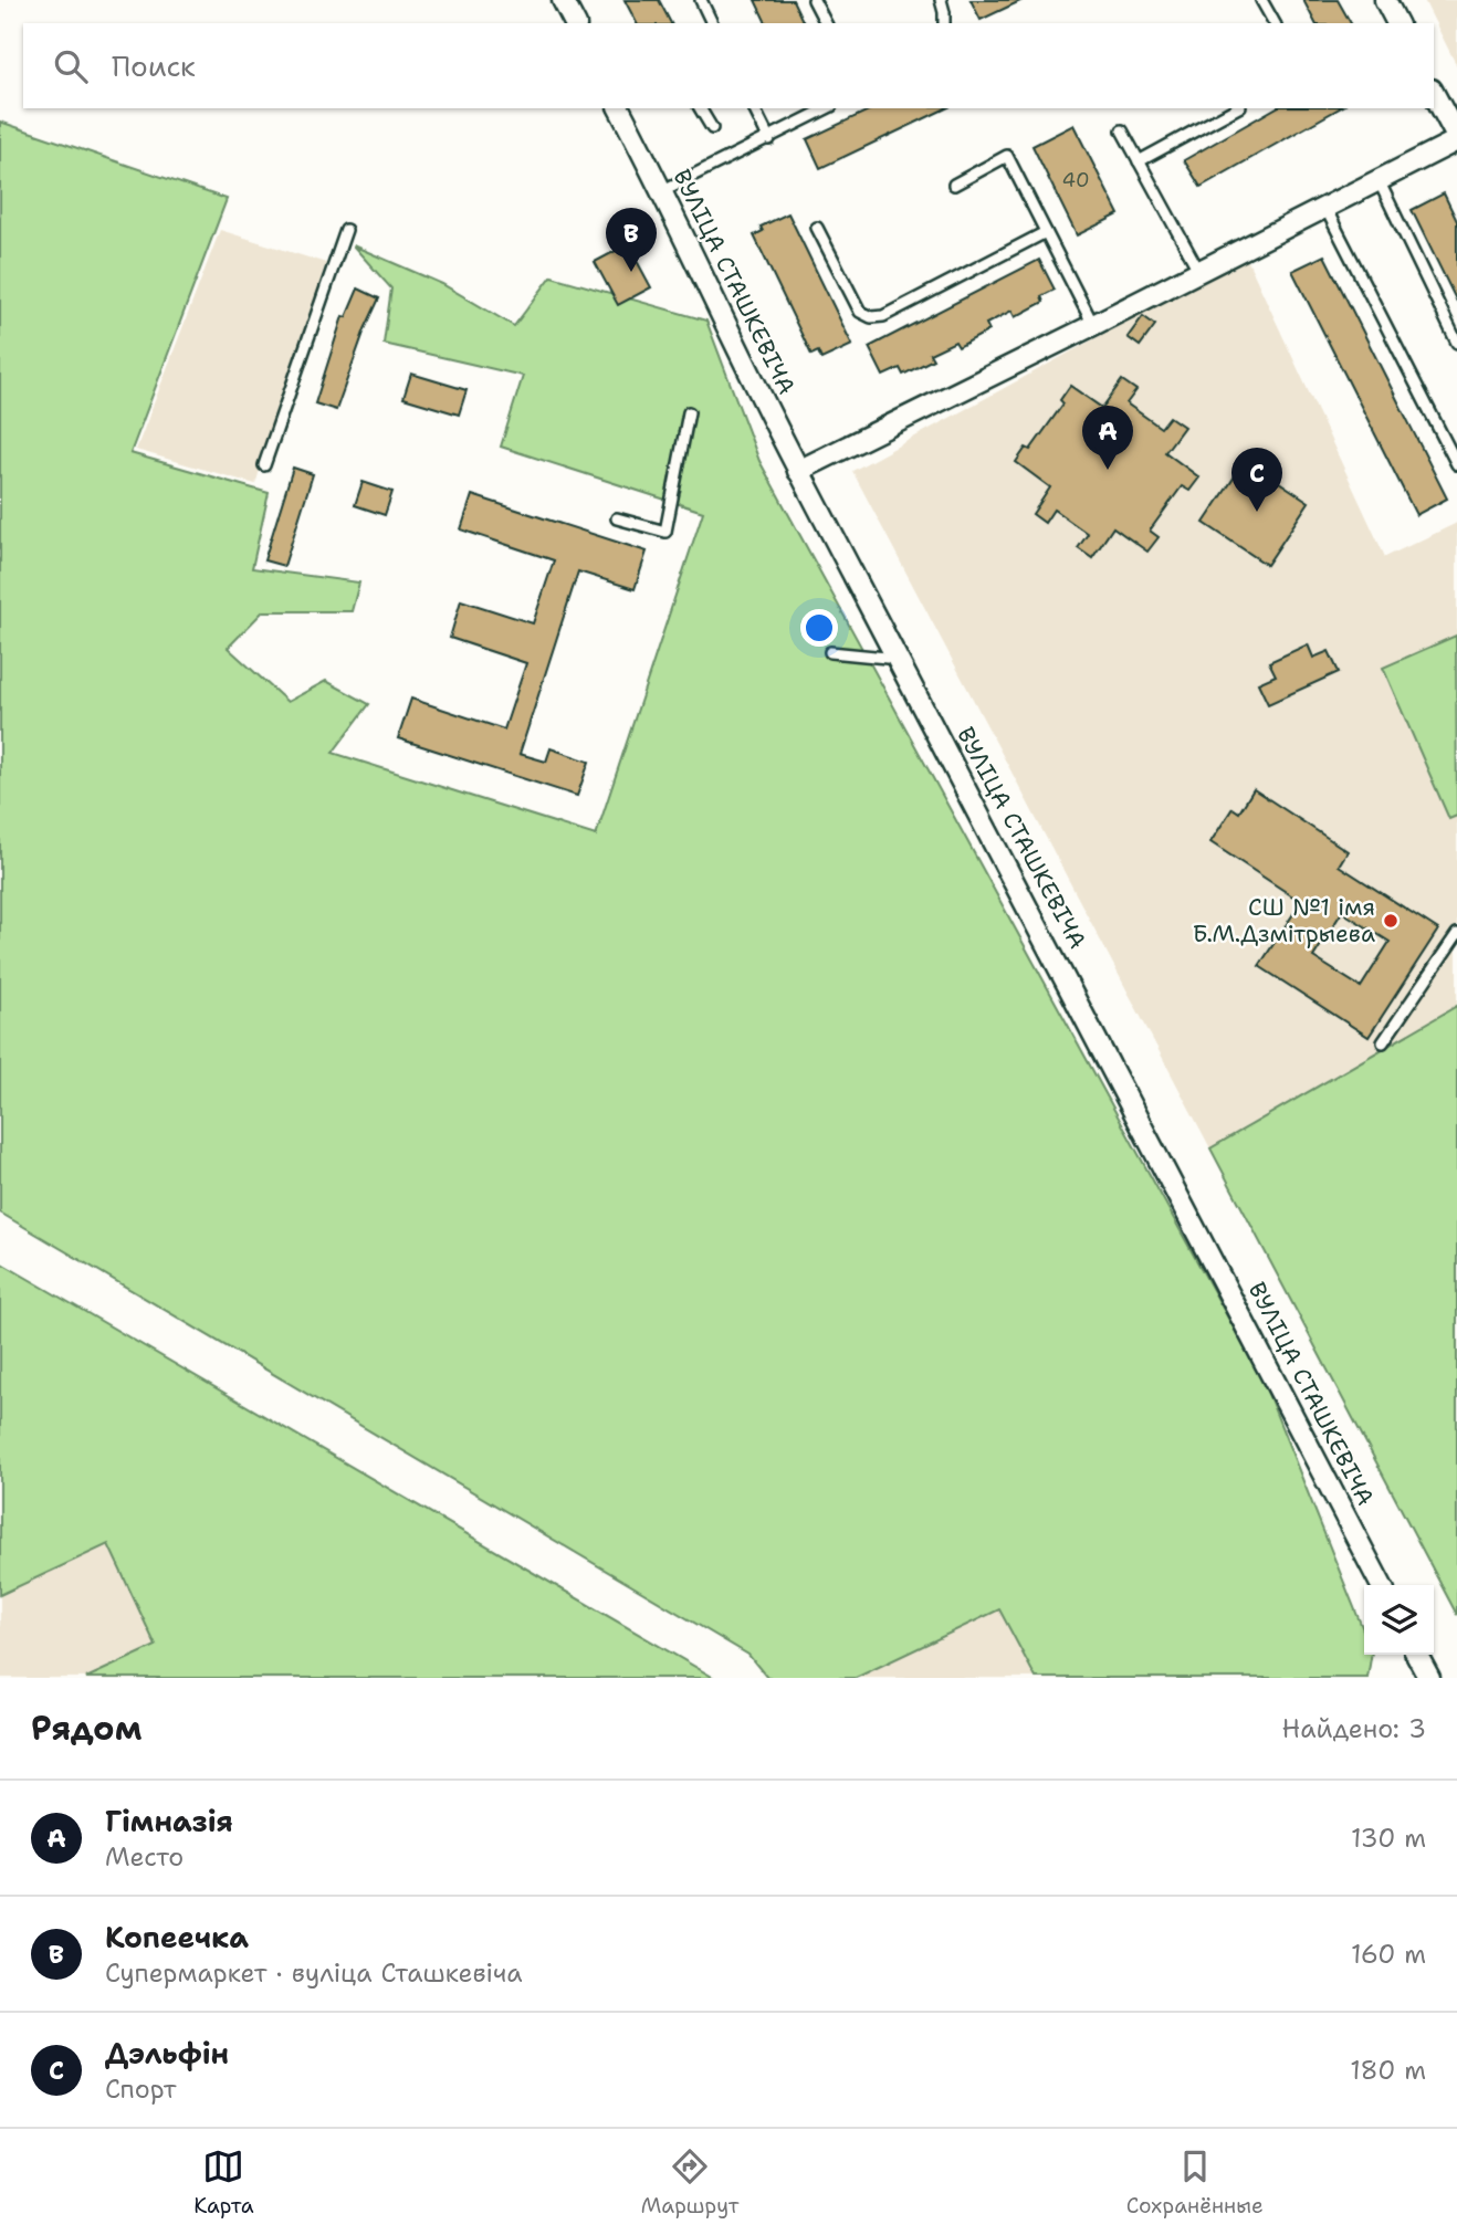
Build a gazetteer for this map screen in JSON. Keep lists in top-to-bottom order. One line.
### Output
{"streets":{"street":["ВУЛІЦА СТАШКЕВІЧА"]},"places":["СШ №1 імя Б.М.Дзмітрыева"],"house_numbers":["40"],"page":{"search":"Поиск","pins":["B","A","C"],"heading":["Рядом","Найдено: 3"],"list":[{"mark":"A","name":"Гімназія","note":"Место","value":"130 m"},{"mark":"B","name":"Копеечка","note":"Супермаркет · вуліца Сташкевіча","value":"160 m"},{"mark":"C","name":"Дэльфін","note":"Спорт","value":"180 m"}],"nav":["Карта","Маршрут","Сохранённые"]}}
